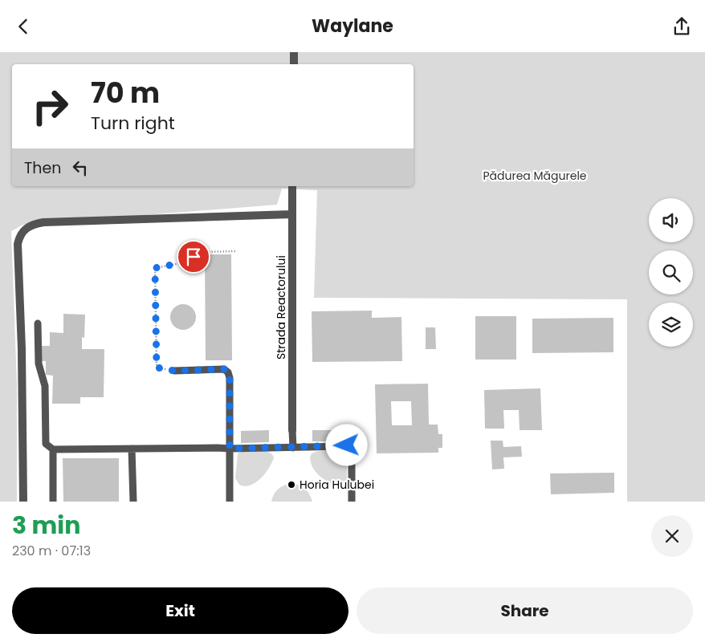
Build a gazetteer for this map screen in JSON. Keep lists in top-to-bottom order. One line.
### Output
{"streets":{"street":["Strada Reactorului"]},"parks":["Pădurea Măgurele"],"places":["Horia Hulubei"],"page":{"header":"Waylane","turn":["70 m","Turn right"],"then":"Then","heading":["3 min","230 m · 07:13"],"buttons":["Exit","Share"]}}
